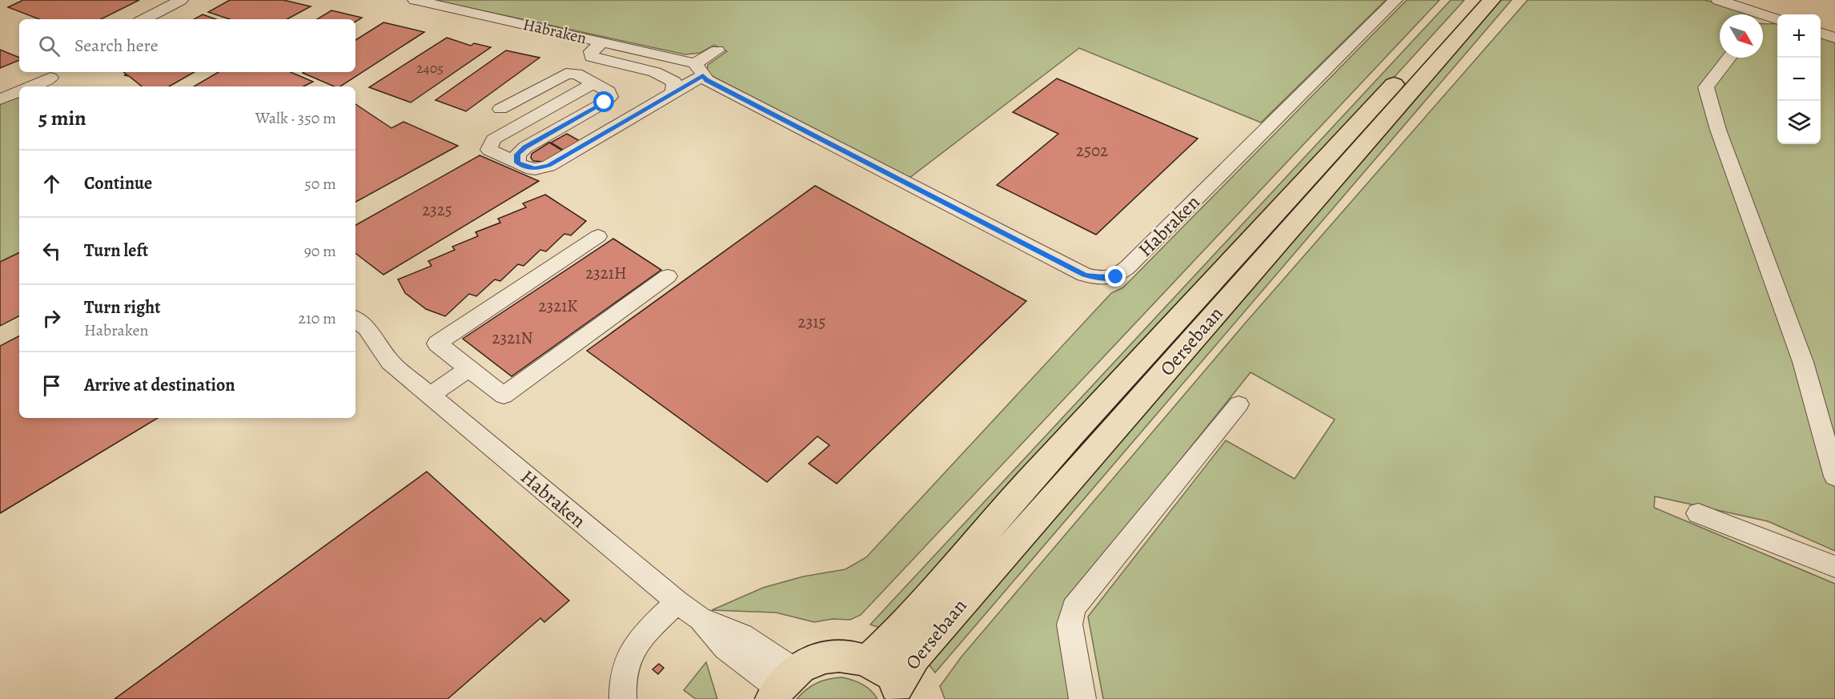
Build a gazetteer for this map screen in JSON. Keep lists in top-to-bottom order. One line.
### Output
{"streets":{"main road":["Oersebaan"],"street":["Habraken"]},"house_numbers":["2405","2502","2325","2321H","2321K","2315","2321N"],"north":"bottom right","page":{"map_buttons":["+","−"],"search":"Search here","heading":["5 min","Walk · 350 m"],"list":[["Continue","50 m"],["Turn left","90 m"],["Turn right","Habraken","210 m"],"Arrive at destination"]}}
